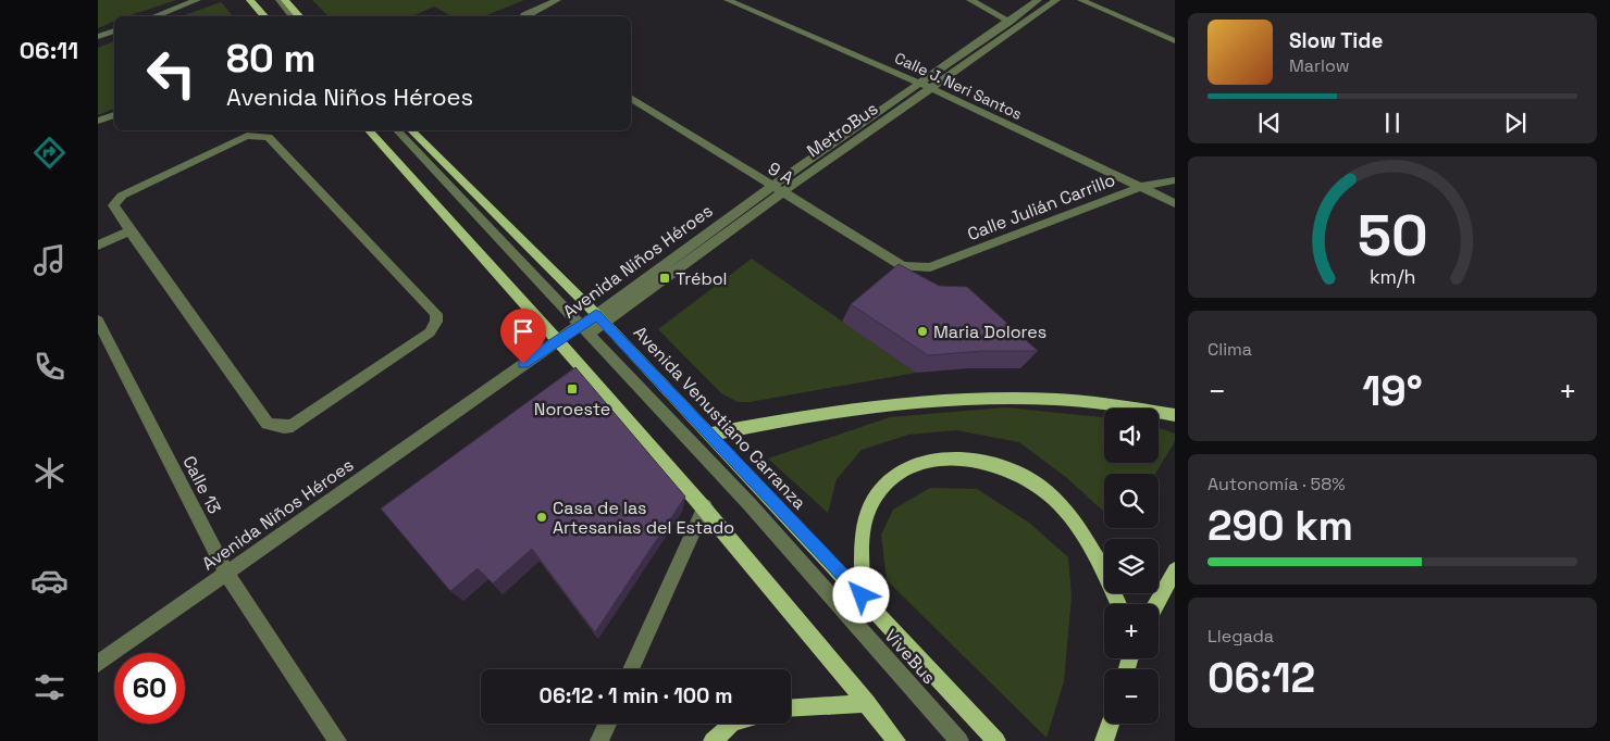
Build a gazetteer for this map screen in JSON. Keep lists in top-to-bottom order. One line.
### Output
{"streets":{"main road":["Avenida Venustiano Carranza"],"street":["Calle J. Neri Santos","MetroBus","9 A","Calle Julián Carrillo","Avenida Niños Héroes","Calle 13","ViveBus"]},"crossings":[["Calle J. Neri Santos","MetroBus"],["Calle J. Neri Santos","Calle Julián Carrillo"],["Calle J. Neri Santos","Avenida Niños Héroes"],["MetroBus","9 A"],["MetroBus","Avenida Niños Héroes"],["MetroBus","Avenida Venustiano Carranza"],["9 A","Calle Julián Carrillo"],["9 A","Avenida Niños Héroes"],["Avenida Niños Héroes","Avenida Venustiano Carranza"],["Avenida Niños Héroes","Calle 13"],["Avenida Niños Héroes","ViveBus"]],"places":{"transit":["Trébol","Noroeste"],"other":["Maria Dolores","Casa de las Artesanias del Estado"]},"page":{"tabs":"06:11","turn":["80 m","Avenida Niños Héroes"],"song":["Slow Tide","Marlow"],"tile":["Clima",["Autonomía · 58%","290 km"],["Llegada","06:12"]],"heat":["−","19°","+"],"map_buttons":["+","−"],"limit":"60","trip":"06:12 · 1 min · 100 m","gauge":["50","km/h"]}}
